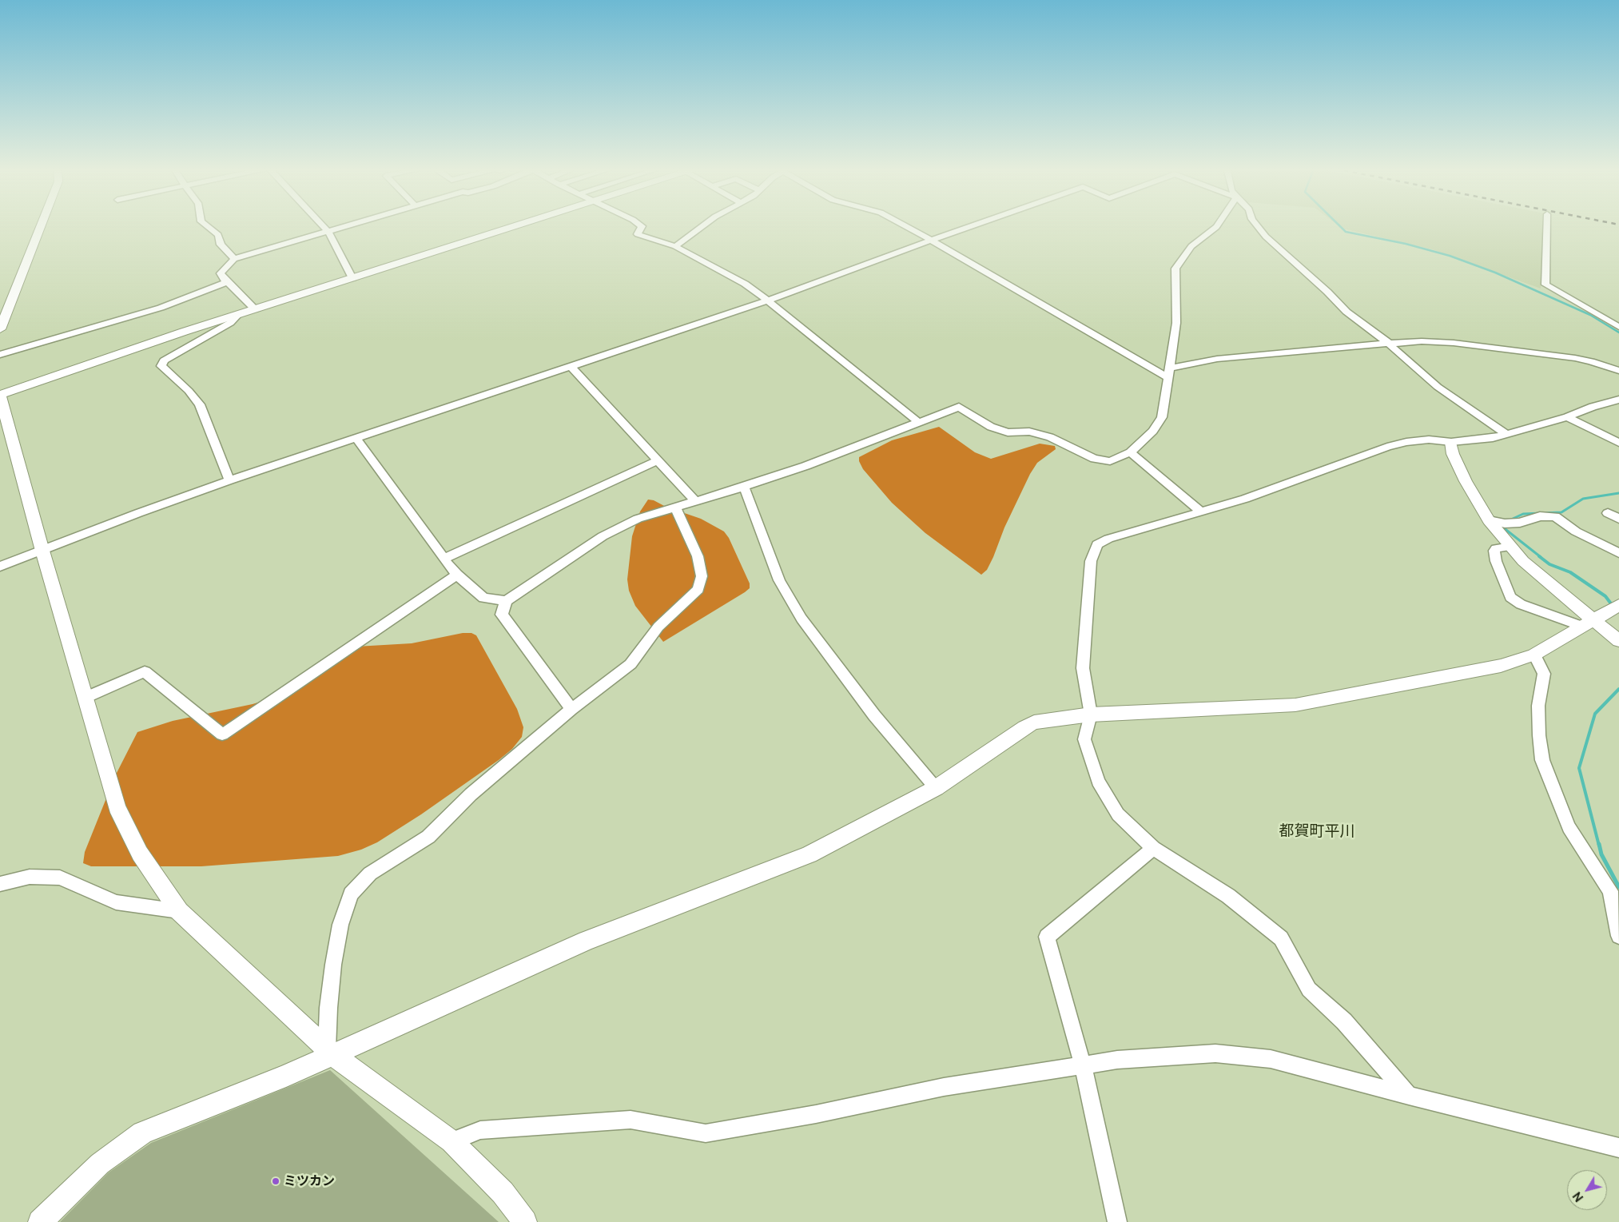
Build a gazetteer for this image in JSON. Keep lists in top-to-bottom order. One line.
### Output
{"districts":["都賀町平川"],"places":["ミツカン"],"north":"bottom left"}
